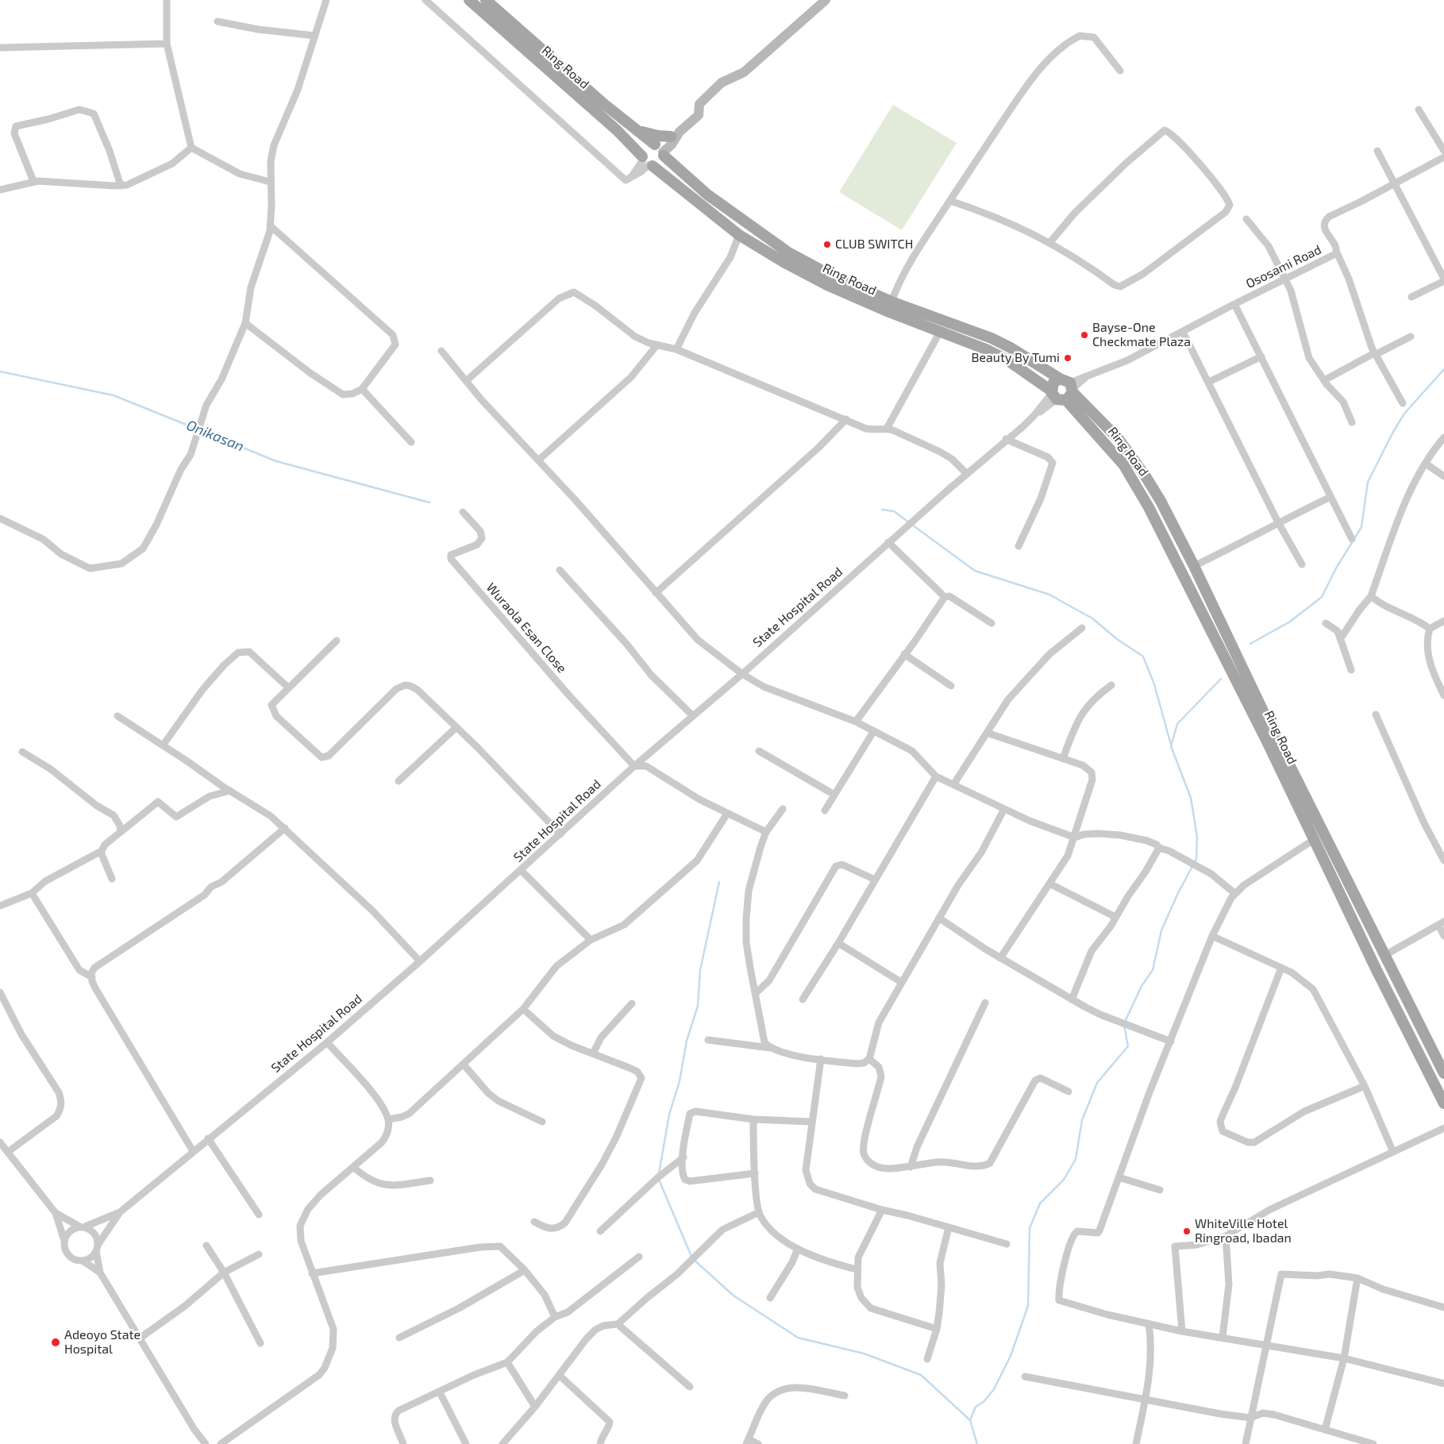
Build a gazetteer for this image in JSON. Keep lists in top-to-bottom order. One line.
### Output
{"streets":{"main road":["Ring Road"],"street":["Ososami Road","State Hospital Road","Wuraola Esan Close"]},"crossings":[["Ring Road","State Hospital Road"],["Ososami Road","State Hospital Road"],["State Hospital Road","Wuraola Esan Close"]],"water":["Onikasan"],"places":["CLUB SWITCH","Bayse-One Checkmate Plaza","Beauty By Tumi","WhiteVille Hotel Ringroad, Ibadan","Adeoyo State Hospital"]}
